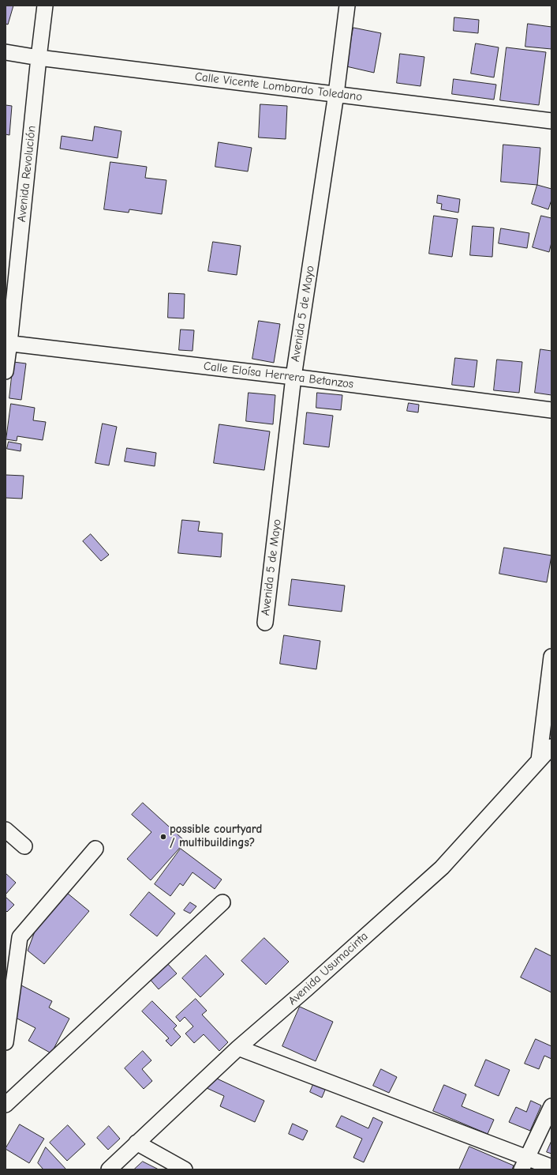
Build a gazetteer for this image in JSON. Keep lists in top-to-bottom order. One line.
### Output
{"streets":{"street":["Calle Vicente Lombardo Toledano","Avenida Revolución","Avenida 5 de Mayo","Calle Eloísa Herrera Betanzos","Avenida Usumacinta"]},"crossings":[["Calle Vicente Lombardo Toledano","Avenida Revolución"],["Calle Vicente Lombardo Toledano","Avenida 5 de Mayo"],["Avenida Revolución","Calle Eloísa Herrera Betanzos"],["Avenida 5 de Mayo","Calle Eloísa Herrera Betanzos"]],"places":["possible courtyard / multibuildings?"]}
